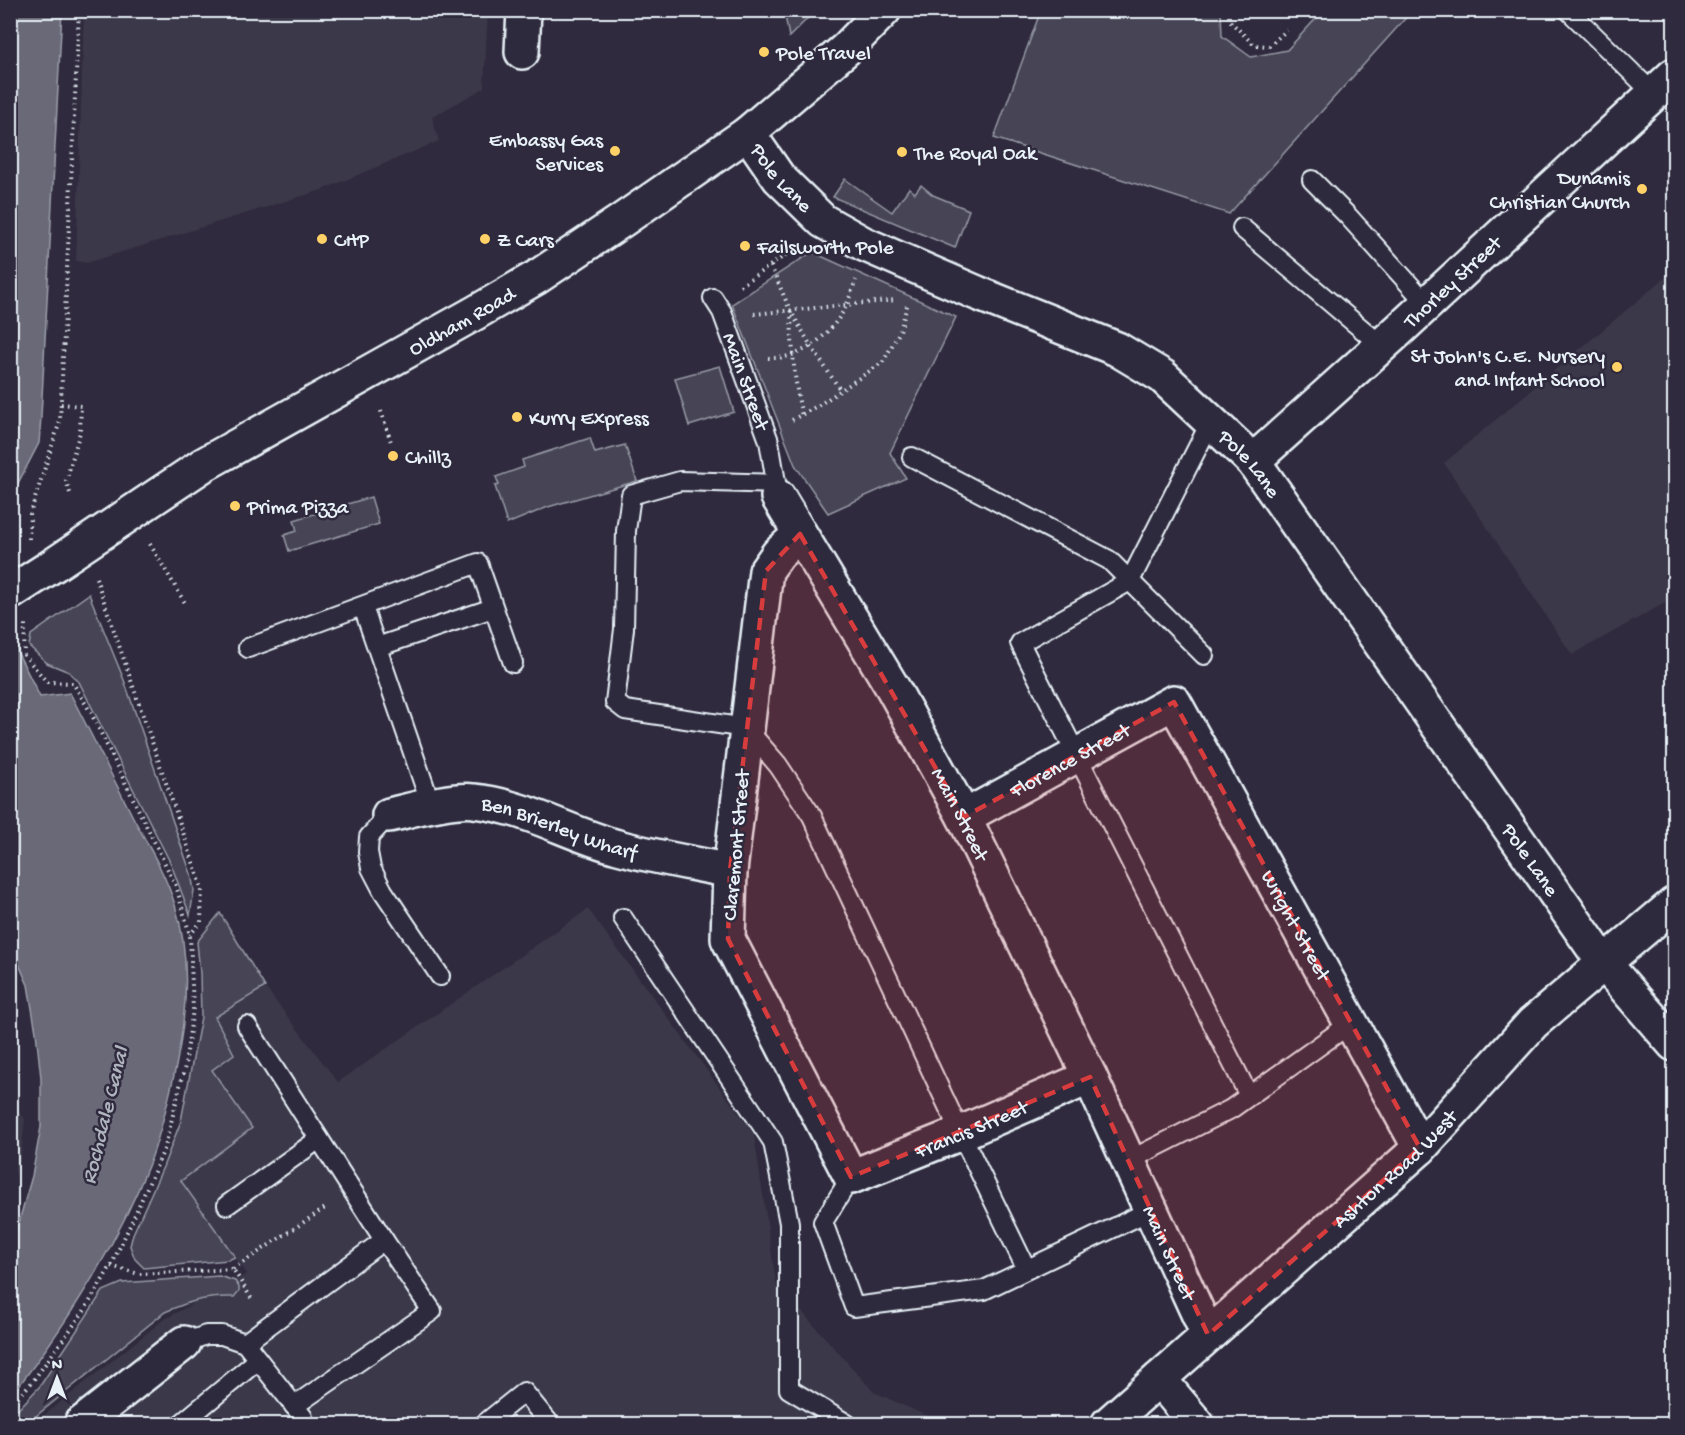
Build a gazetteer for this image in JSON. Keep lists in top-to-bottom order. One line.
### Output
{"streets":{"main road":["Pole Lane","Thorley Street","Oldham Road","Main Street","Florence Street","Ben Brierley Wharf","Claremont Street","Wright Street","Francis Street","Ashton Road West"]},"crossings":[["Pole Lane","Thorley Street"],["Pole Lane","Oldham Road"],["Pole Lane","Ashton Road West"],["Main Street","Florence Street"],["Main Street","Claremont Street"],["Main Street","Francis Street"],["Main Street","Ashton Road West"],["Florence Street","Wright Street"],["Ben Brierley Wharf","Claremont Street"],["Claremont Street","Francis Street"],["Wright Street","Ashton Road West"]],"water":["Rochdale Canal"],"places":["Pole Travel","Embassy Gas Services","The Royal Oak","Dunamis Christian Church","CHP","Z Cars","Failsworth Pole","St John's C.E. Nursery and Infant School","Kurry Express","Chillz","Prima Pizza"],"north":"top"}
